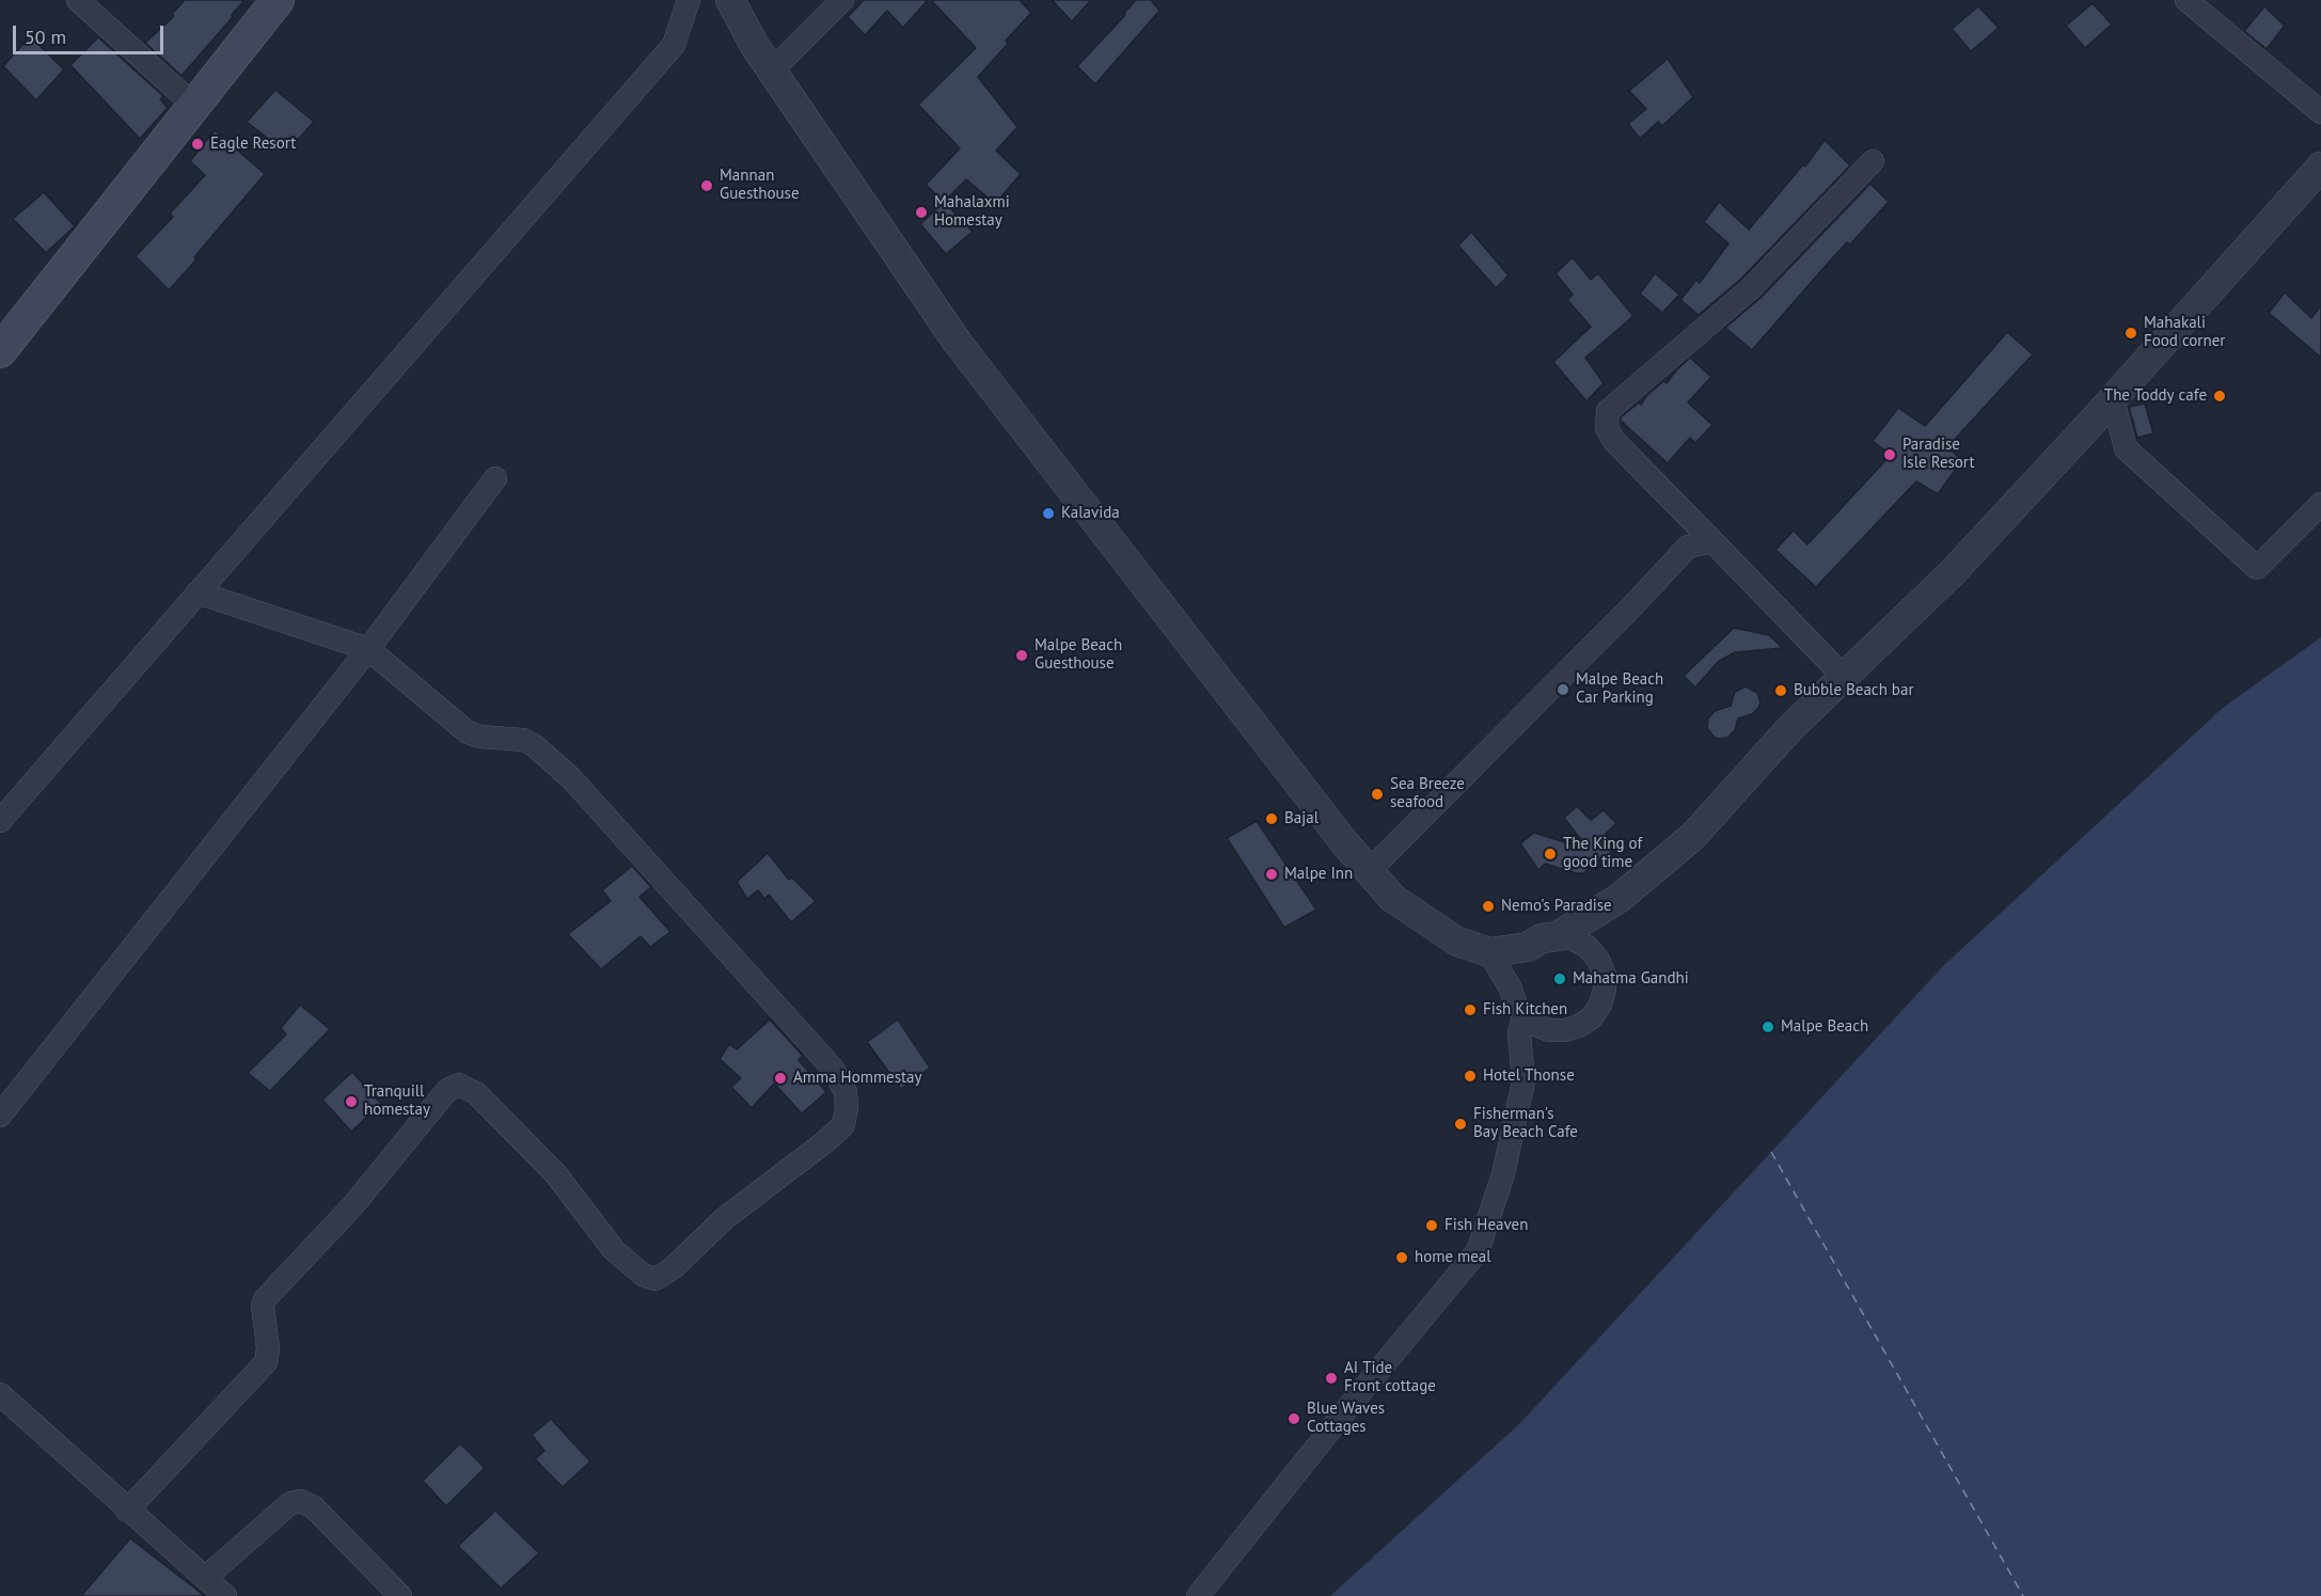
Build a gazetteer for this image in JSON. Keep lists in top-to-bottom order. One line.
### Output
{"places":["Eagle Resort","Mannan Guesthouse","Mahalaxmi Homestay","Mahakali Food corner","The Toddy cafe","Paradise Isle Resort","Kalavida","Malpe Beach Guesthouse","Malpe Beach Car Parking","Bubble Beach bar","Sea Breeze seafood","Bajal","The King of good time","Malpe Inn","Nemo's Paradise","Mahatma Gandhi","Fish Kitchen","Malpe Beach","Hotel Thonse","Amma Hommestay","Tranquill homestay","Fisherman's Bay Beach Cafe","Fish Heaven","home meal","AI Tide Front cottage","Blue Waves Cottages"],"scale_bar":"50 m"}
